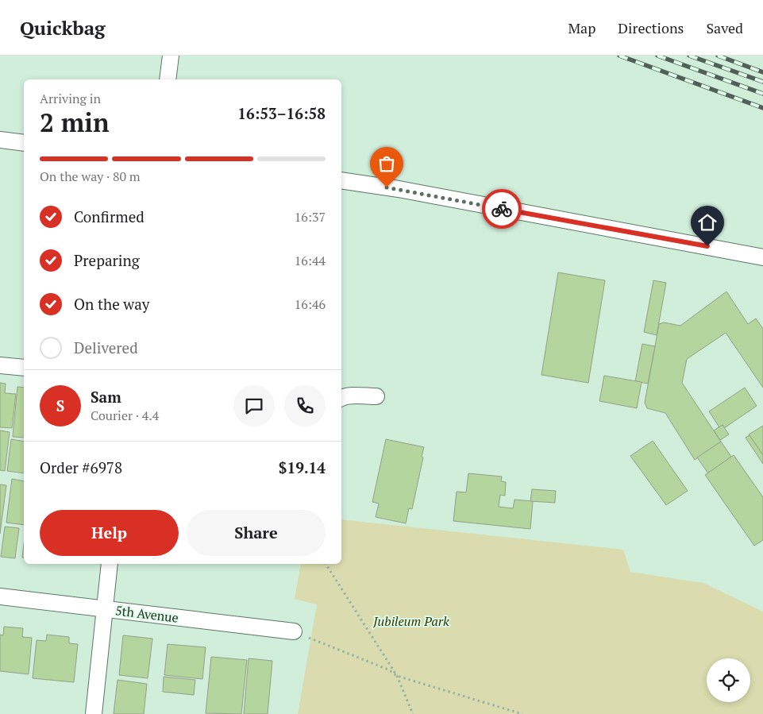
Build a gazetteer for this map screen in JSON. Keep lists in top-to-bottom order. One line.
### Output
{"streets":{"street":["5th Avenue"]},"parks":["Jubileum Park"],"page":{"header":"Quickbag","nav":["Map","Directions","Saved"],"heading":["2 min","Arriving in","16:53–16:58"],"panel":["Sam","Courier · 4.4","Order #6978","$19.14"],"bar":"On the way · 80 m","list":[["Confirmed","16:37"],["Preparing","16:44"],["On the way","16:46"],"Delivered"],"round":"S","buttons":["Help","Share"]}}
